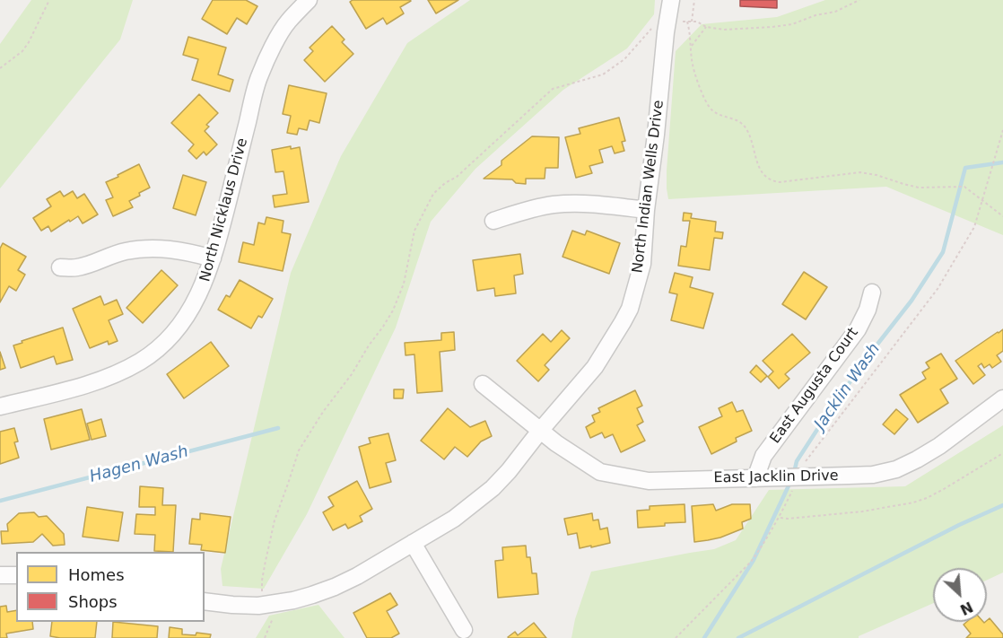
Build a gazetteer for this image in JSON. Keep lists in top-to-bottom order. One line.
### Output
{"streets":{"street":["North Indian Wells Drive","North Nicklaus Drive","East Augusta Court","East Jacklin Drive"]},"crossings":[["North Indian Wells Drive","East Jacklin Drive"],["East Augusta Court","East Jacklin Drive"]],"water":["Jacklin Wash","Hagen Wash"],"legend":["Homes","Shops"],"north":"bottom right"}
